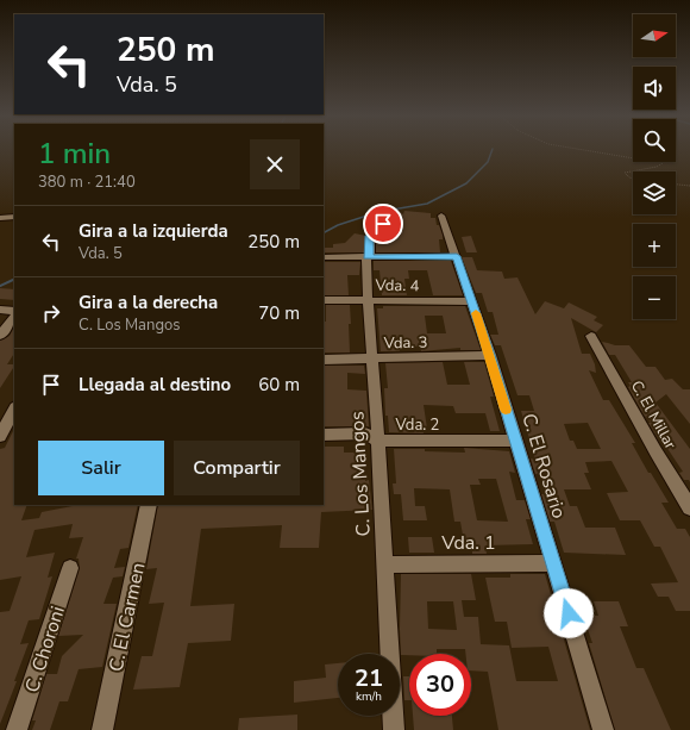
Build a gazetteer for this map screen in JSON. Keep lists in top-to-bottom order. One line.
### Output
{"streets":{"street":["Vda. 4","Vda. 3","C. El Millar","Vda. 2","C. El Rosario","C. Los Mangos","Vda. 1","C. El Carmen","C. Choroni"]},"crossings":[["Vda. 4","C. El Rosario"],["Vda. 4","C. Los Mangos"],["Vda. 3","C. El Rosario"],["Vda. 3","C. Los Mangos"],["Vda. 2","C. El Rosario"],["Vda. 2","C. Los Mangos"],["C. El Rosario","Vda. 1"],["C. Los Mangos","Vda. 1"]],"north":"right","page":{"map_buttons":["+","−"],"turn":["250 m","Vda. 5"],"heading":["1 min","380 m · 21:40"],"list":[{"name":"Gira a la izquierda","note":"Vda. 5","value":"250 m"},{"name":"Gira a la derecha","note":"C. Los Mangos","value":"70 m"},{"name":"Llegada al destino","value":"60 m"}],"buttons":["Salir","Compartir"],"speed":"21 km/h","limit":"30"}}
